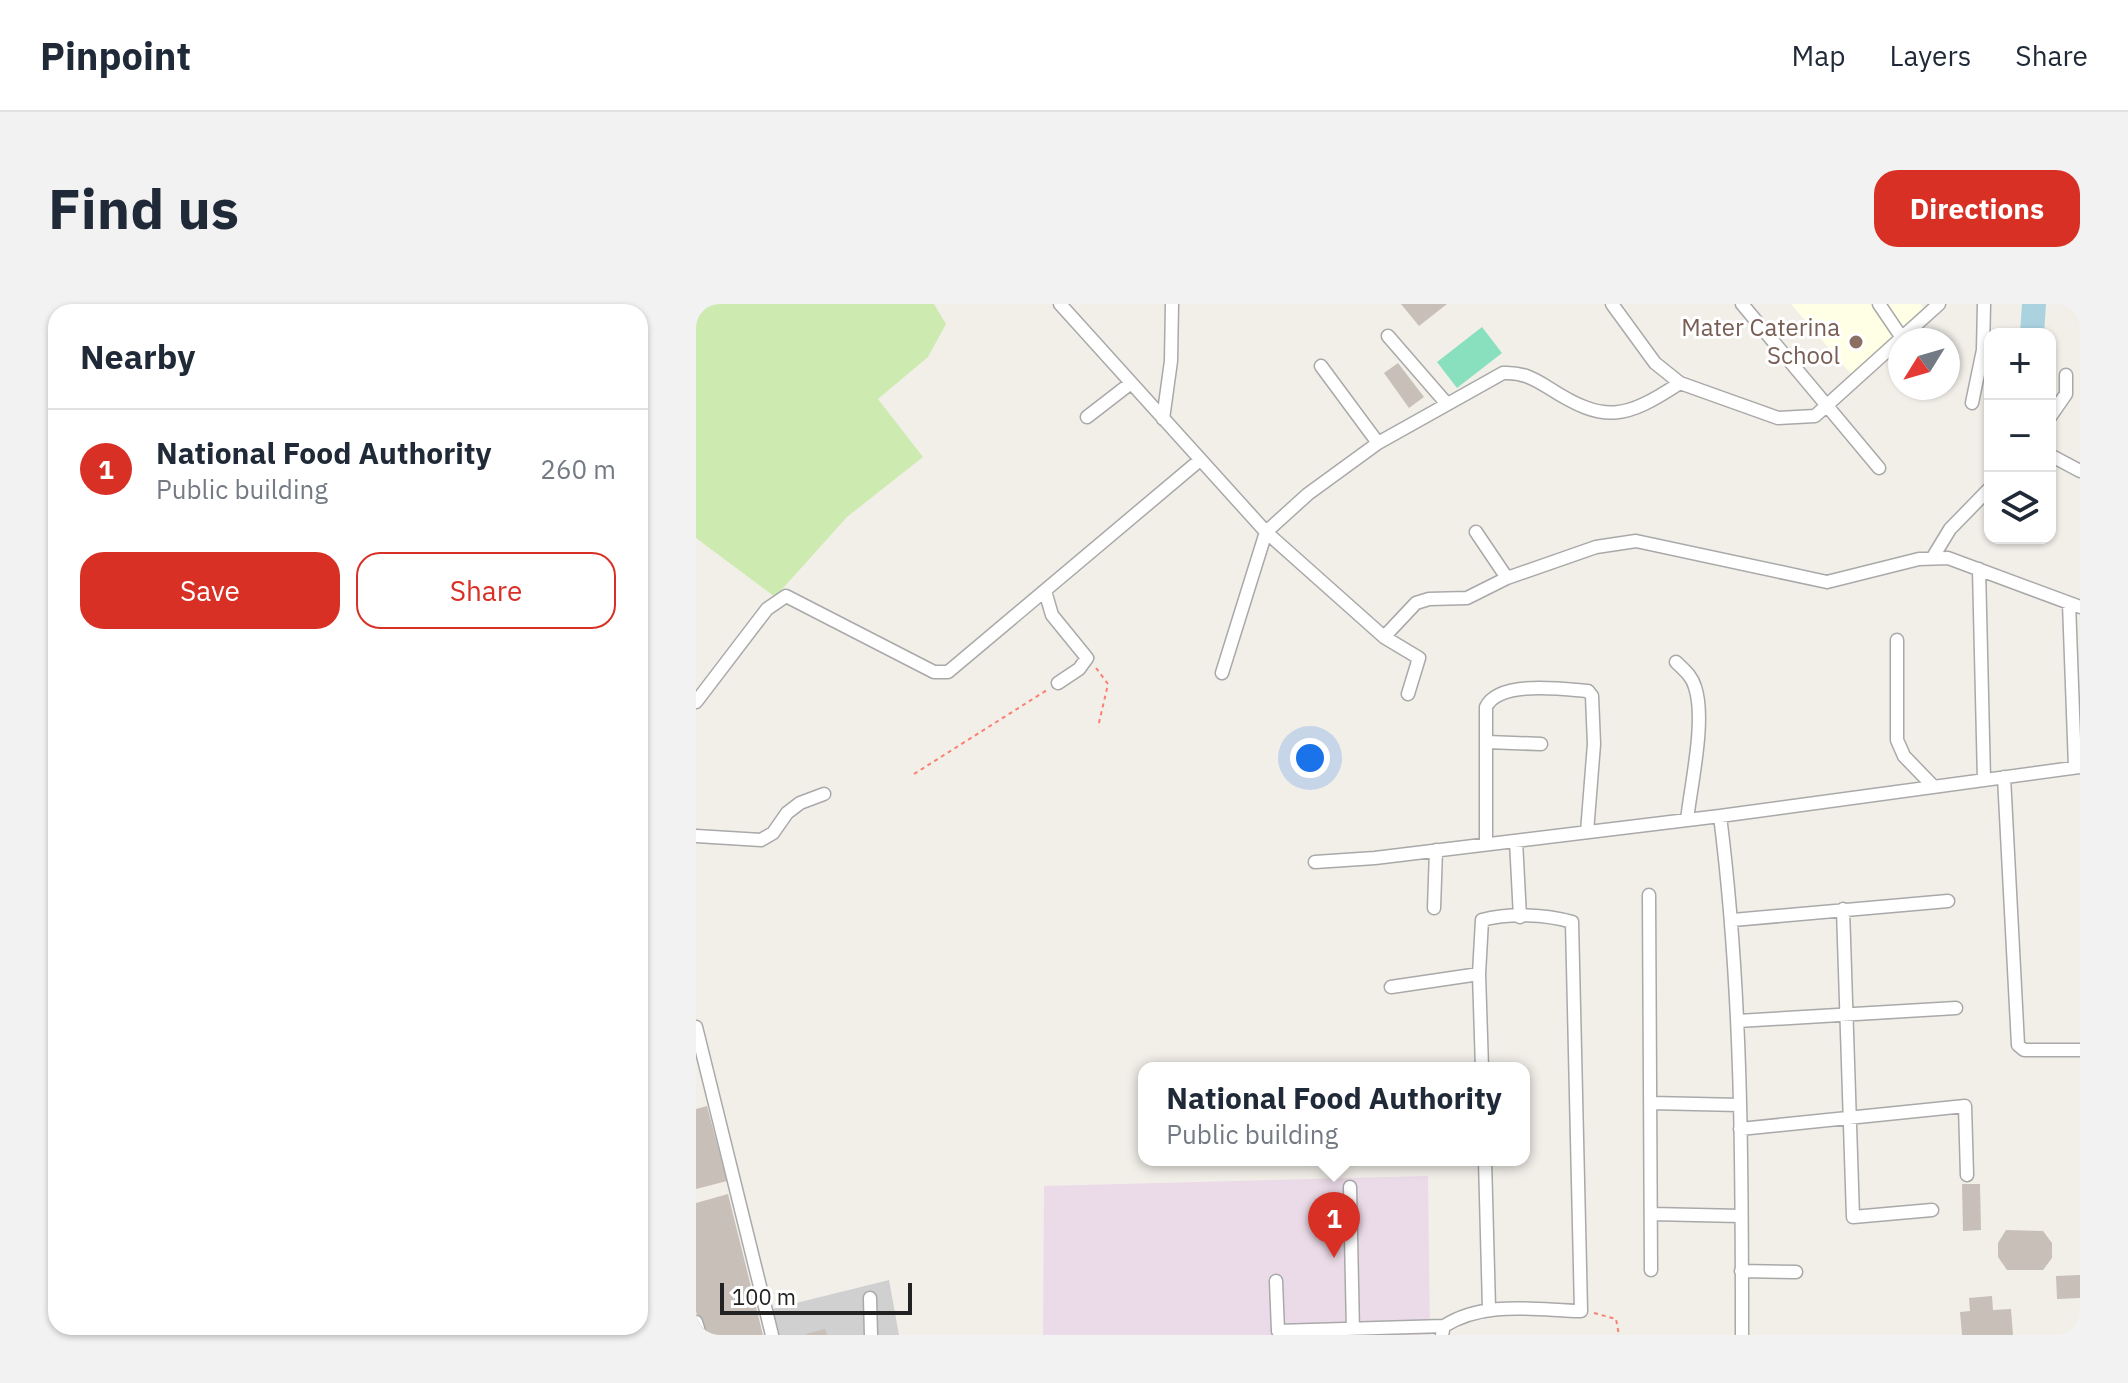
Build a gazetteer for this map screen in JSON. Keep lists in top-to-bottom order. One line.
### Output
{"places":["Mater Caterina School"],"scale_bar":"100 m","north":"bottom left","page":{"header":"Pinpoint","nav":["Map","Layers","Share"],"buttons":["Directions",["Save","Share"]],"title":"Find us","heading":"Nearby","map_buttons":["+","−"],"list":[{"mark":"1","name":"National Food Authority","note":"Public building","value":"260 m"}],"popup":["National Food Authority","Public building"],"pins":"1","scale":"100 m"}}
